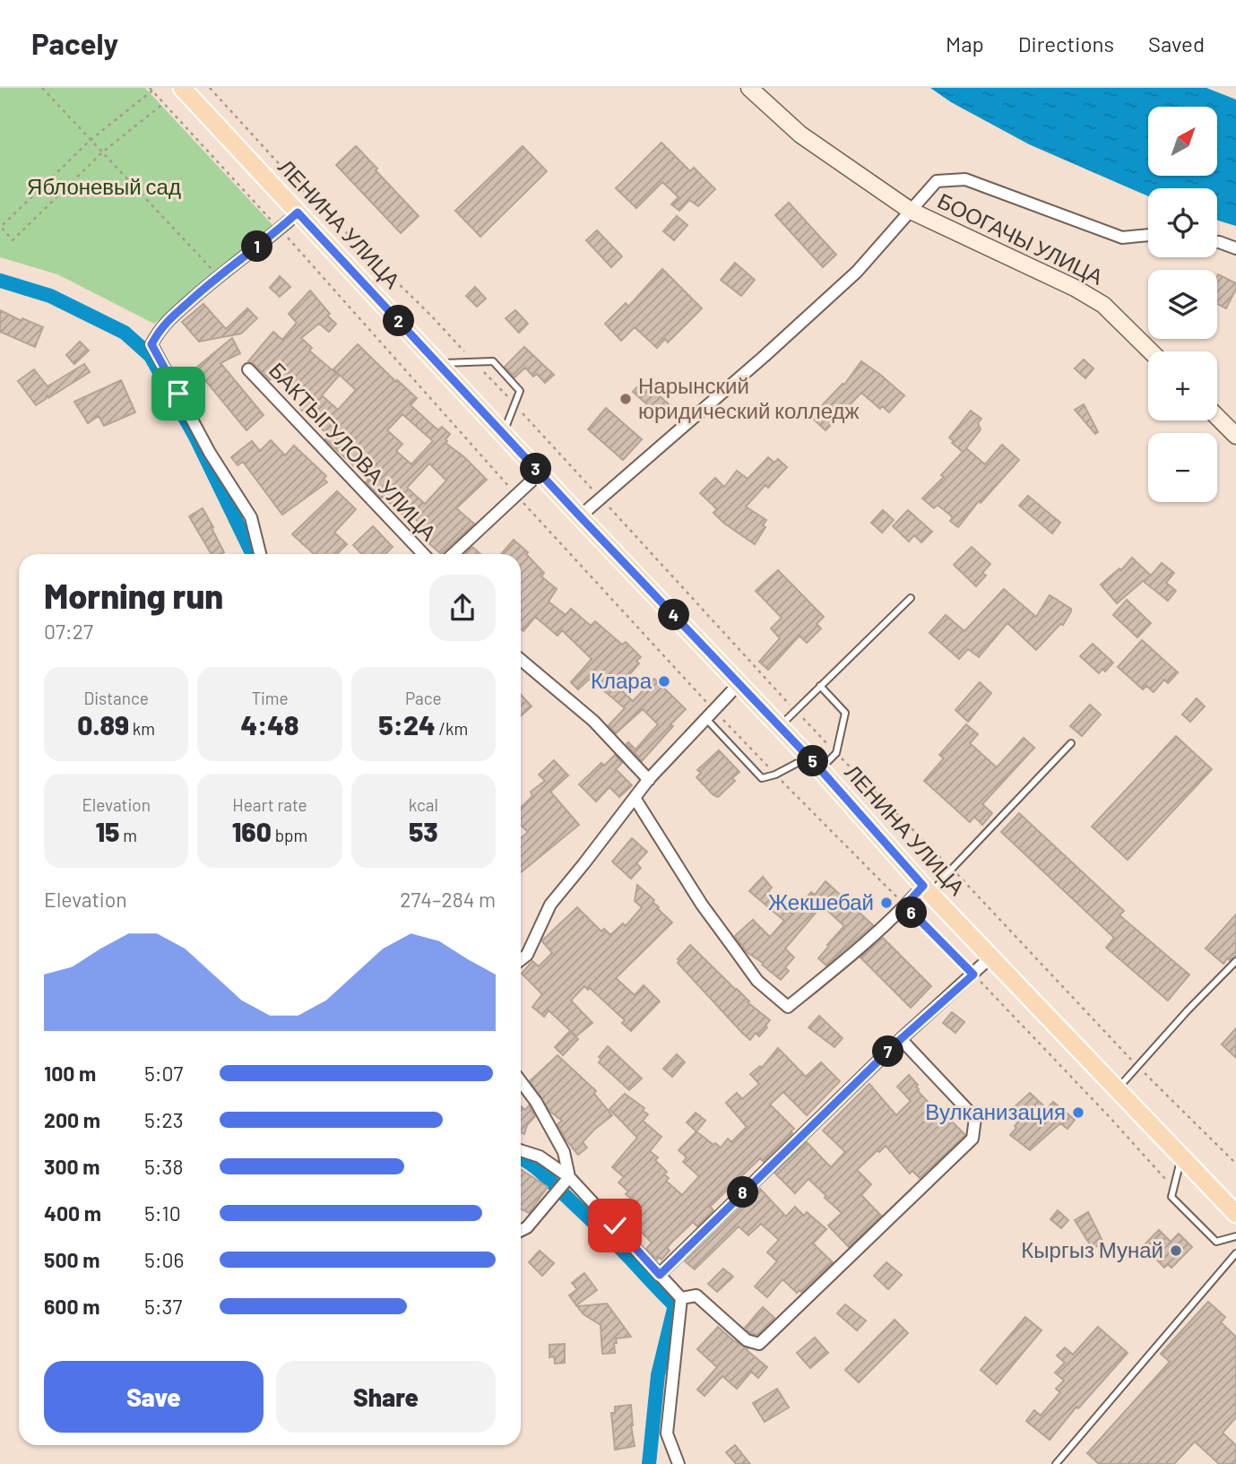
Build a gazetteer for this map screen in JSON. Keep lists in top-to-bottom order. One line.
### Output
{"streets":{"main road":["ЛЕНИНА УЛИЦА"],"street":["БООГАЧЫ УЛИЦА","БАКТЫГУЛОВА УЛИЦА"]},"parks":["Яблоневый сад"],"places":["Нарынский юридический колледж","Клара","Жекшебай","Вулканизация","Кыргыз Мунай"],"north":"top right","page":{"header":"Pacely","nav":["Map","Directions","Saved"],"map_buttons":["+","−"],"pins":["1","2","3","4","5","6","7","8"],"heading":["Morning run","07:27"],"stats":[["Distance","0.89 km"],["Time","4:48"],["Pace","5:24 /km"],["Elevation","15 m"],["Heart rate","160 bpm"],["kcal","53"]],"chart":["Elevation","274–284 m"],"list":[{"name":"100 m","note":"5:07"},{"name":"200 m","note":"5:23"},{"name":"300 m","note":"5:38"},{"name":"400 m","note":"5:10"},{"name":"500 m","note":"5:06"},{"name":"600 m","note":"5:37"}],"buttons":["Save","Share"]}}
